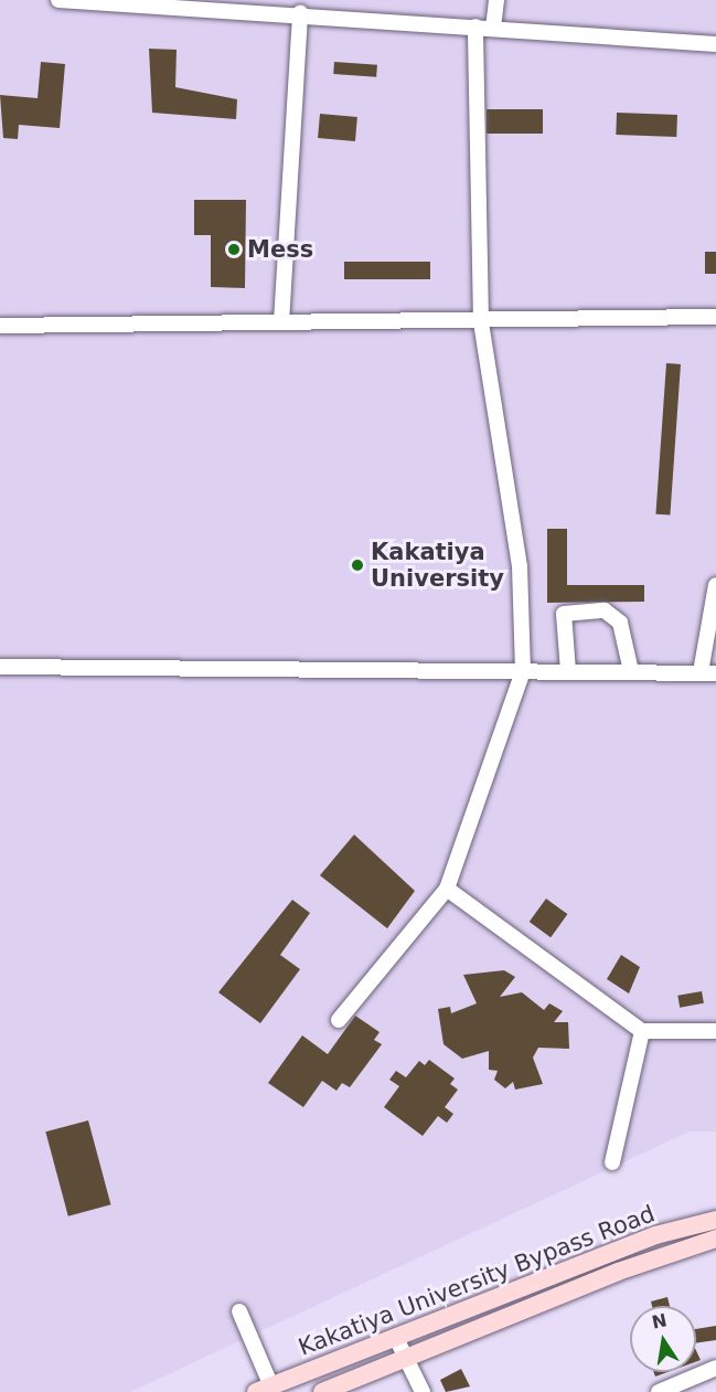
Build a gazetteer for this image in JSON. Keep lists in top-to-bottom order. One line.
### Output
{"streets":{"main road":["Kakatiya University Bypass Road"]},"places":["Mess","Kakatiya University"],"north":"top"}
